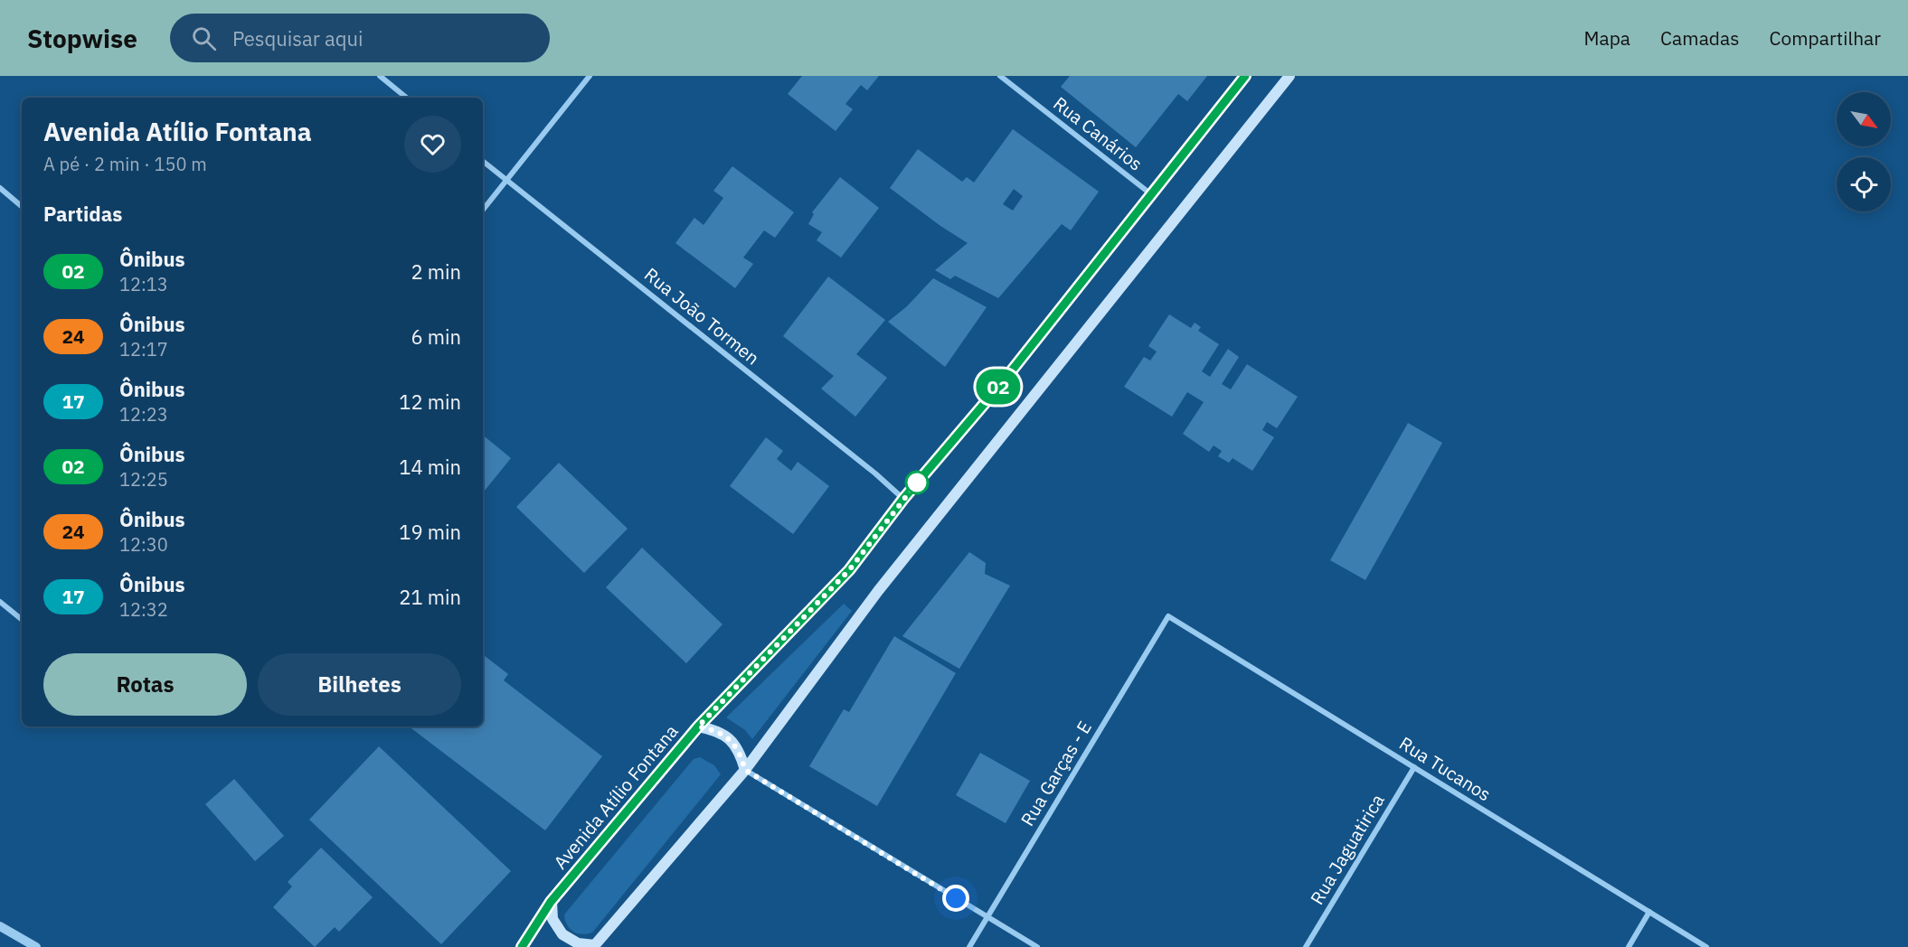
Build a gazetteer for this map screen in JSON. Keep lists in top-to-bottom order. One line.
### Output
{"streets":{"main road":["Avenida Atílio Fontana"],"street":["Rua Canários","Rua João Tormen","Rua Tucanos","Rua Garças - E","Rua Jaguatirica"]},"crossings":[["Rua Canários","Avenida Atílio Fontana"],["Rua João Tormen","Avenida Atílio Fontana"],["Rua Tucanos","Rua Garças - E"],["Rua Tucanos","Rua Jaguatirica"]],"lines":["bus line 02"],"north":"bottom right","page":{"header":"Stopwise","search":"Pesquisar aqui","nav":["Mapa","Camadas","Compartilhar"],"on_map":"02","heading":[["Avenida Atílio Fontana","A pé · 2 min · 150 m"],"Partidas"],"list":[{"mark":"02","name":"Ônibus","note":"12:13","value":"2 min"},{"mark":"24","name":"Ônibus","note":"12:17","value":"6 min"},{"mark":"17","name":"Ônibus","note":"12:23","value":"12 min"},{"mark":"02","name":"Ônibus","note":"12:25","value":"14 min"},{"mark":"24","name":"Ônibus","note":"12:30","value":"19 min"},{"mark":"17","name":"Ônibus","note":"12:32","value":"21 min"}],"buttons":["Rotas","Bilhetes"]}}
